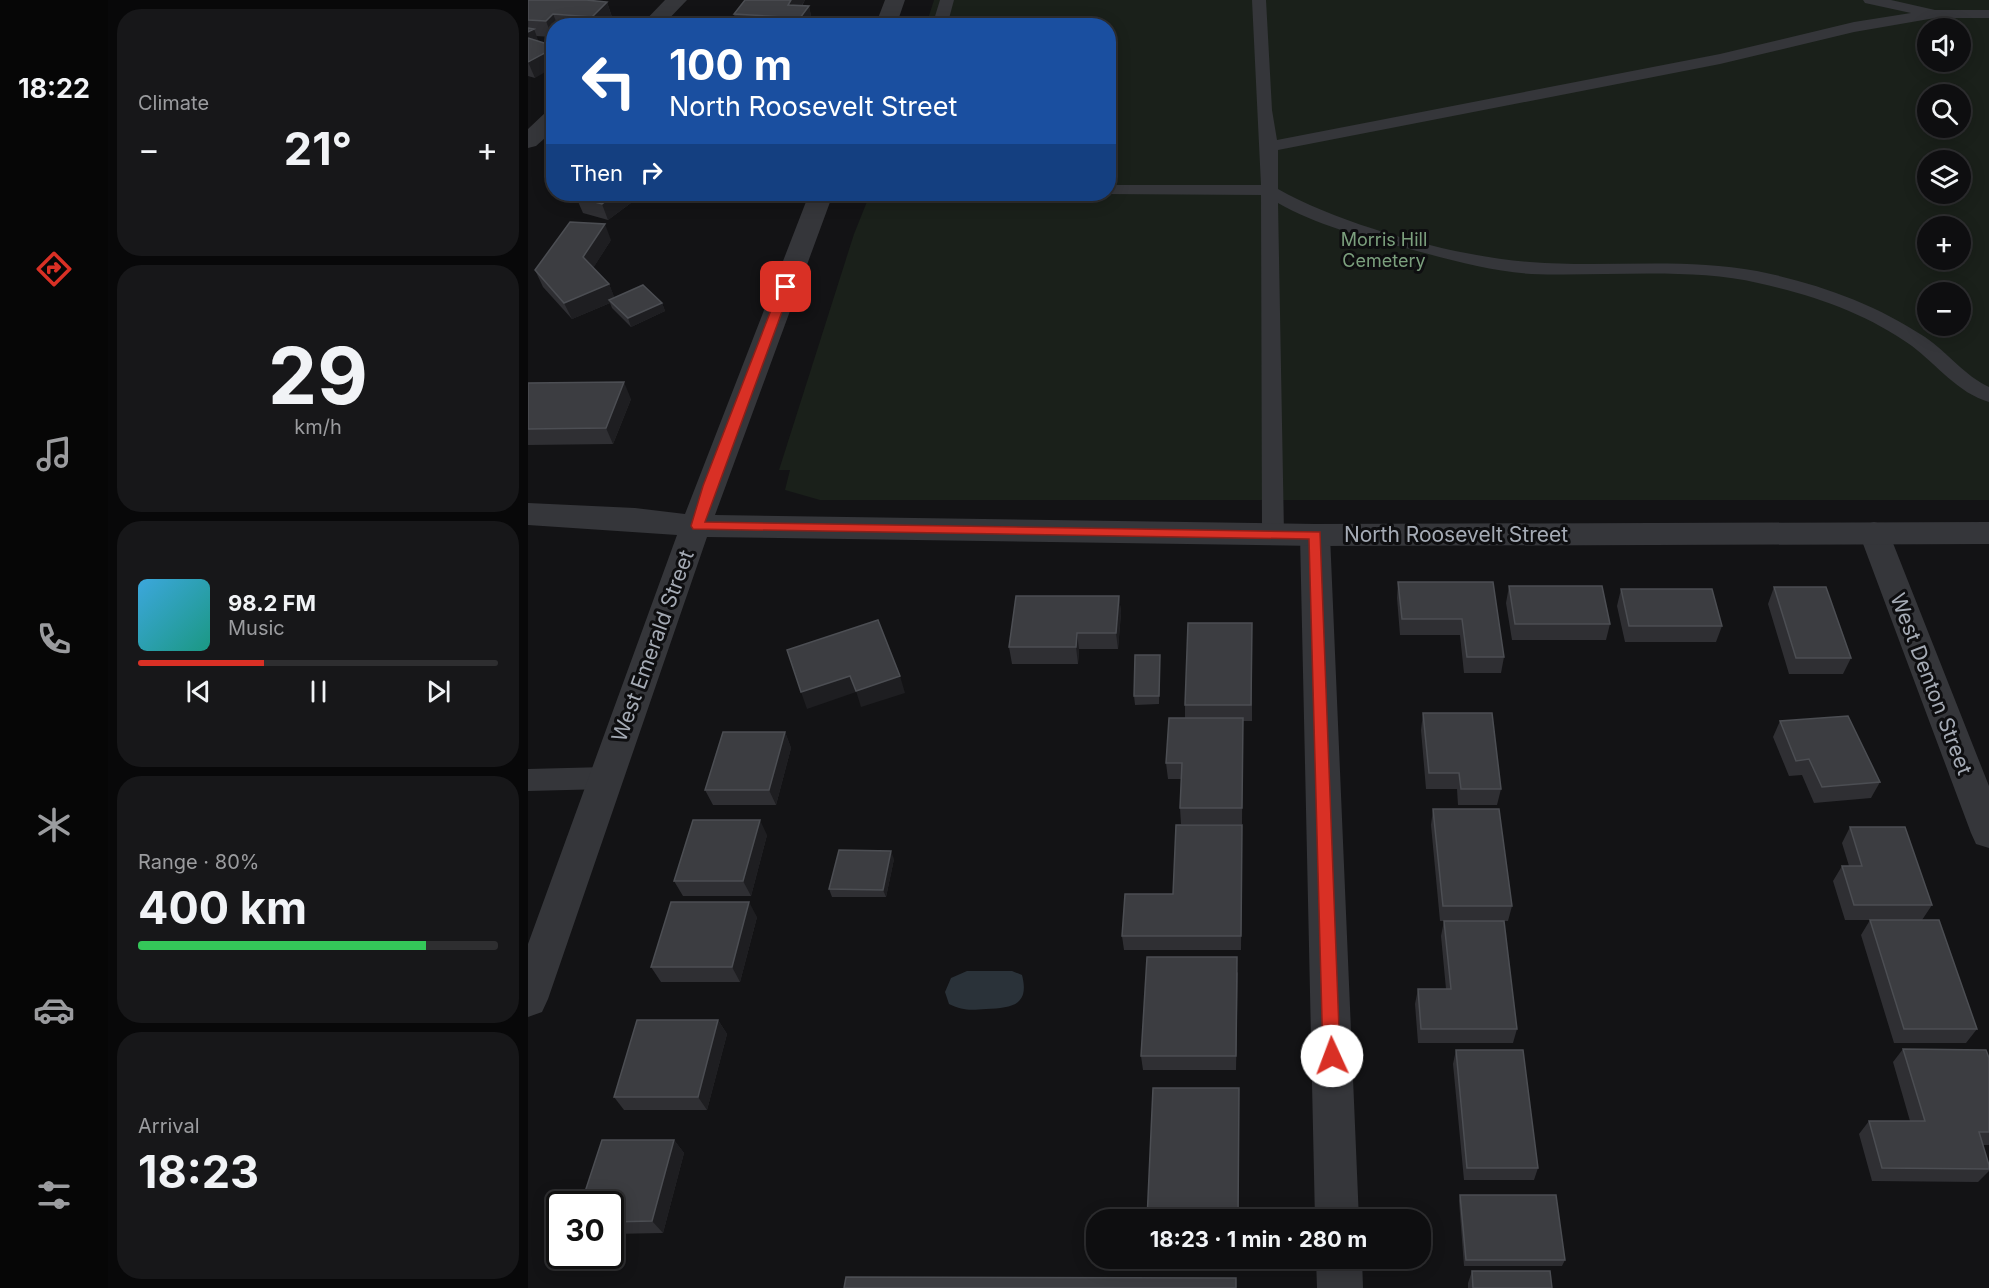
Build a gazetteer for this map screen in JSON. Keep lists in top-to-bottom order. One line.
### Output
{"streets":{"street":["North Roosevelt Street","West Emerald Street","West Denton Street"]},"crossings":[["North Roosevelt Street","West Emerald Street"],["North Roosevelt Street","West Denton Street"]],"parks":["Morris Hill Cemetery"],"page":{"tabs":"18:22","tile":["Climate",["29","km/h"],["Range · 80%","400 km"],["Arrival","18:23"]],"map_buttons":["+","−"],"turn":["100 m","North Roosevelt Street"],"heat":["−","21°","+"],"then":"Then","song":["98.2 FM","Music"],"limit":"30","trip":"18:23 · 1 min · 280 m"}}
